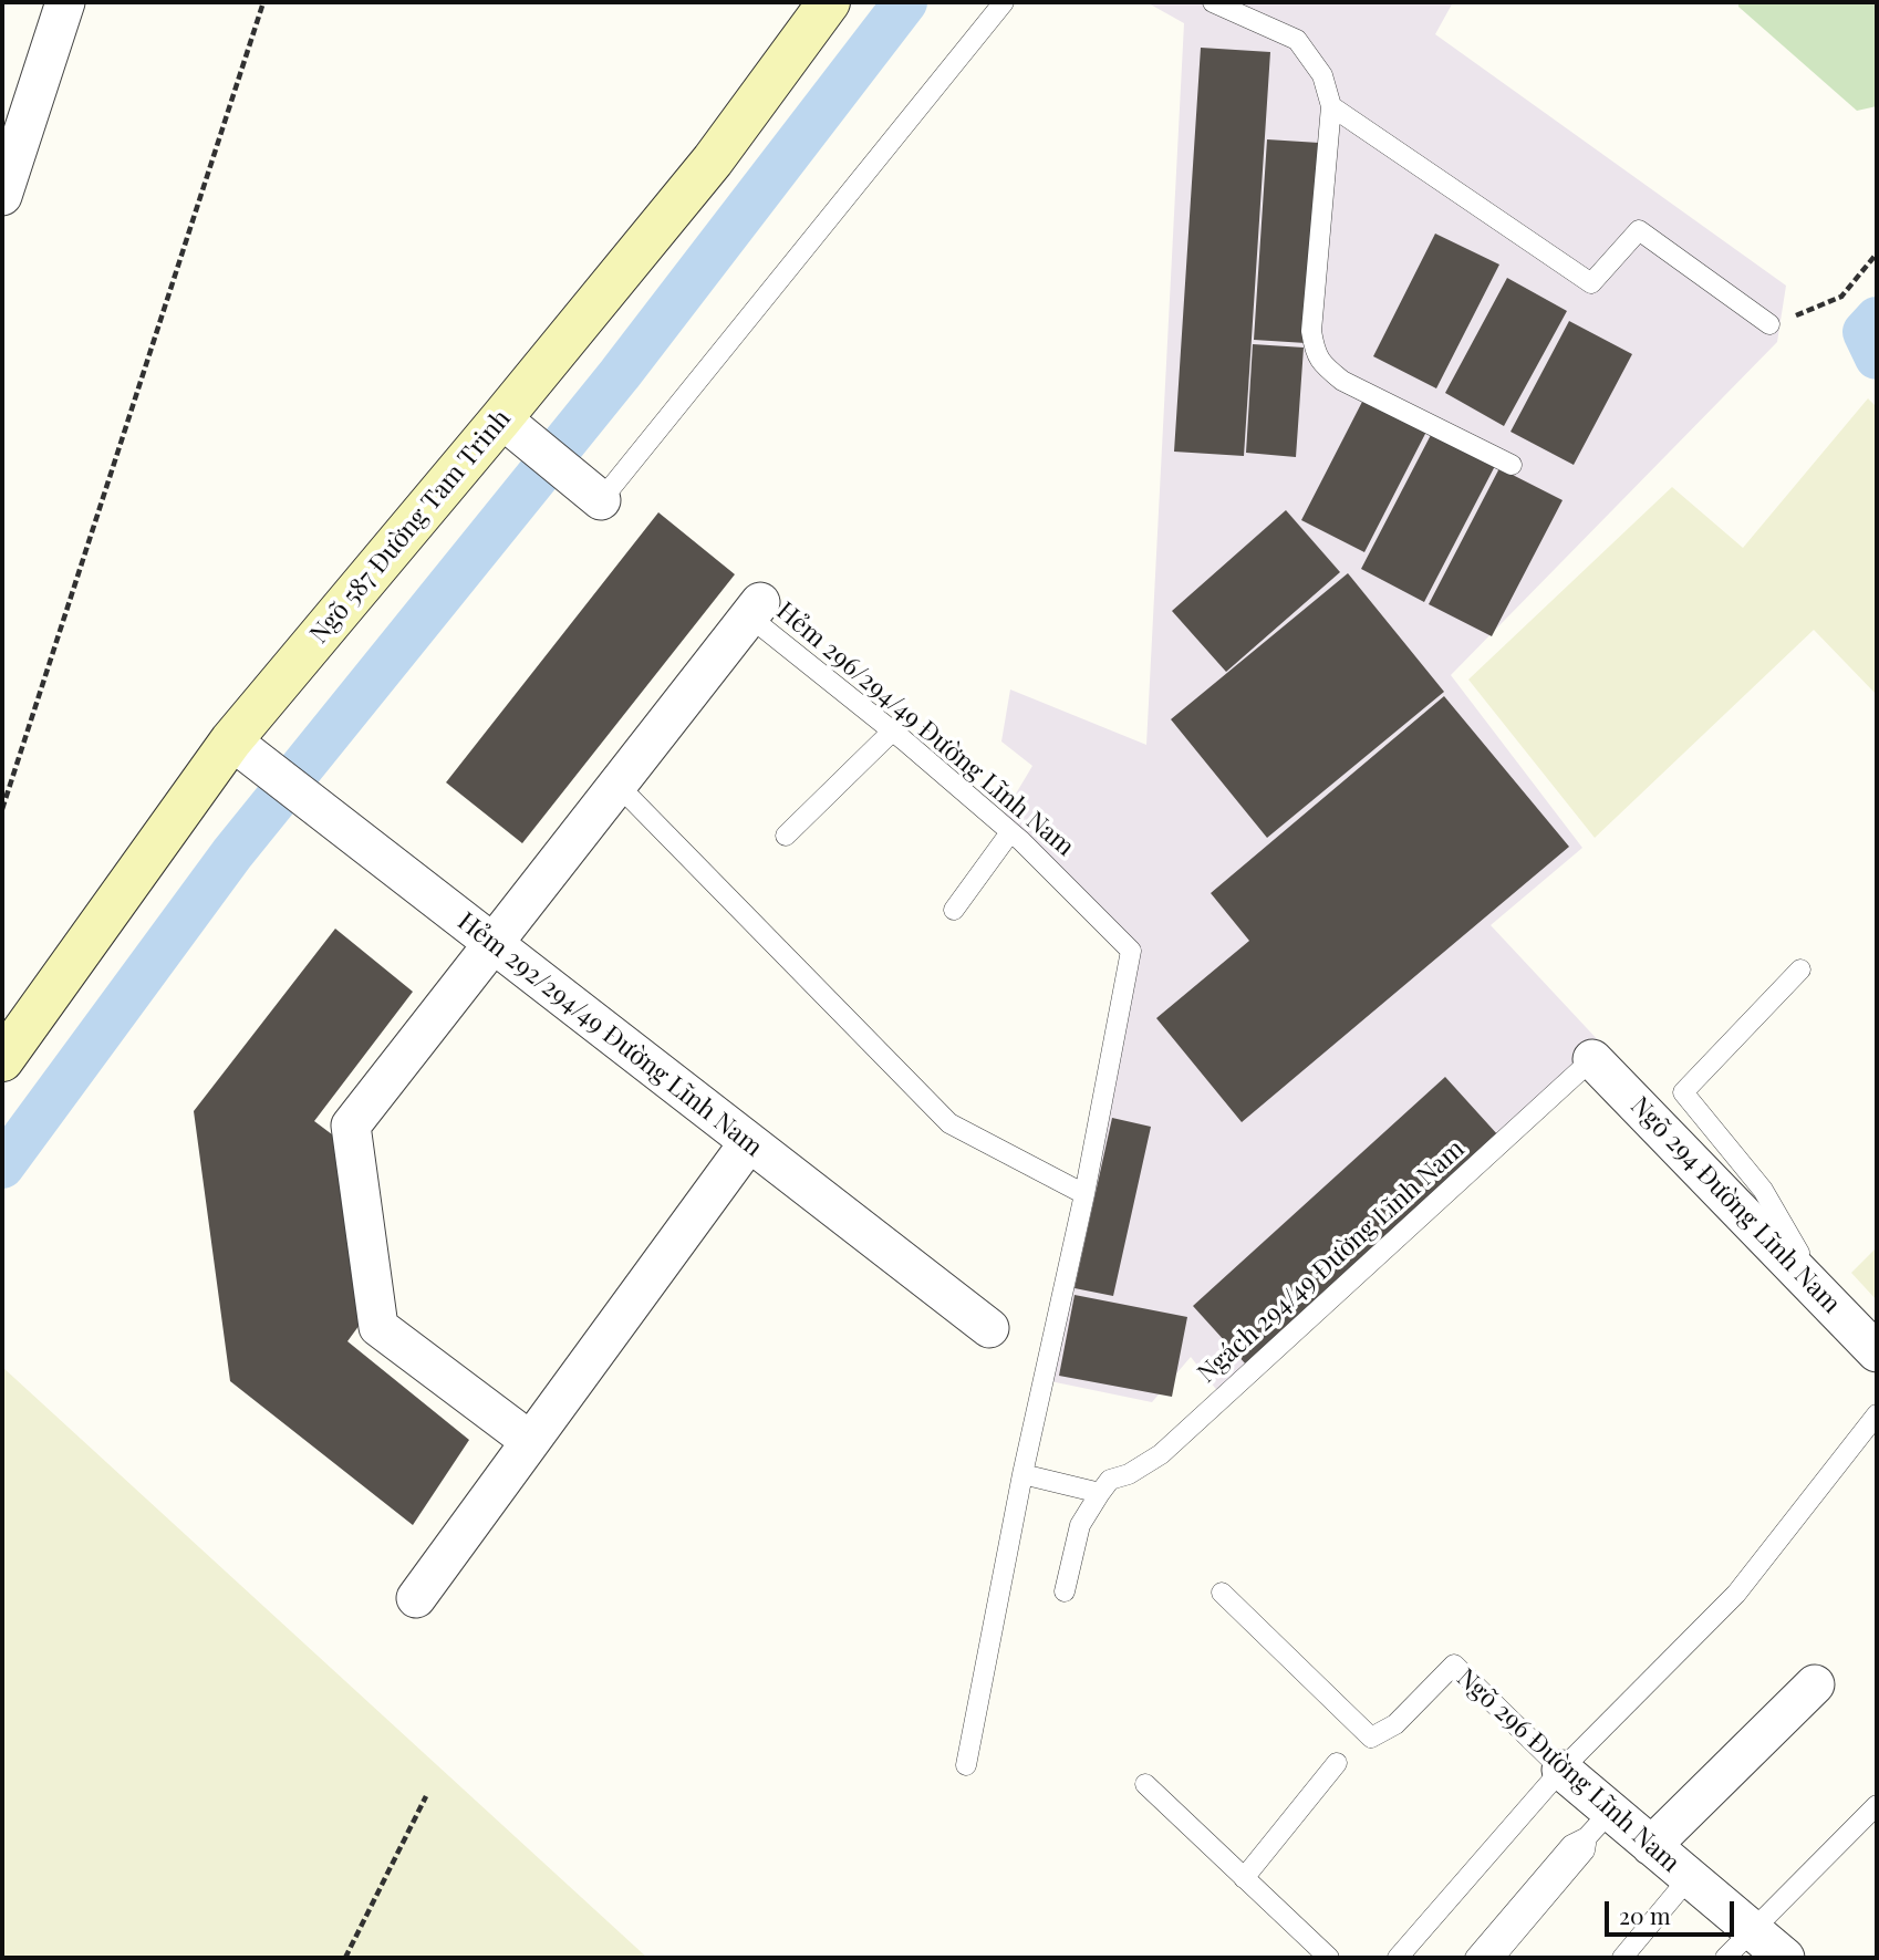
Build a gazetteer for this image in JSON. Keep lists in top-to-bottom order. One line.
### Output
{"streets":{"street":["Ngõ 587 Đường Tam Trinh","Hẻm 292/294/49 Đường Lĩnh Nam","Ngõ 294 Đường Lĩnh Nam","Ngõ 296 Đường Lĩnh Nam"],"lane":["Hẻm 296/294/49 Đường Lĩnh Nam","Ngách 294/49 Đường Lĩnh Nam"]},"crossings":[["Ngõ 587 Đường Tam Trinh","Hẻm 292/294/49 Đường Lĩnh Nam"],["Ngõ 294 Đường Lĩnh Nam","Ngách 294/49 Đường Lĩnh Nam"]],"scale_bar":"20 m"}
